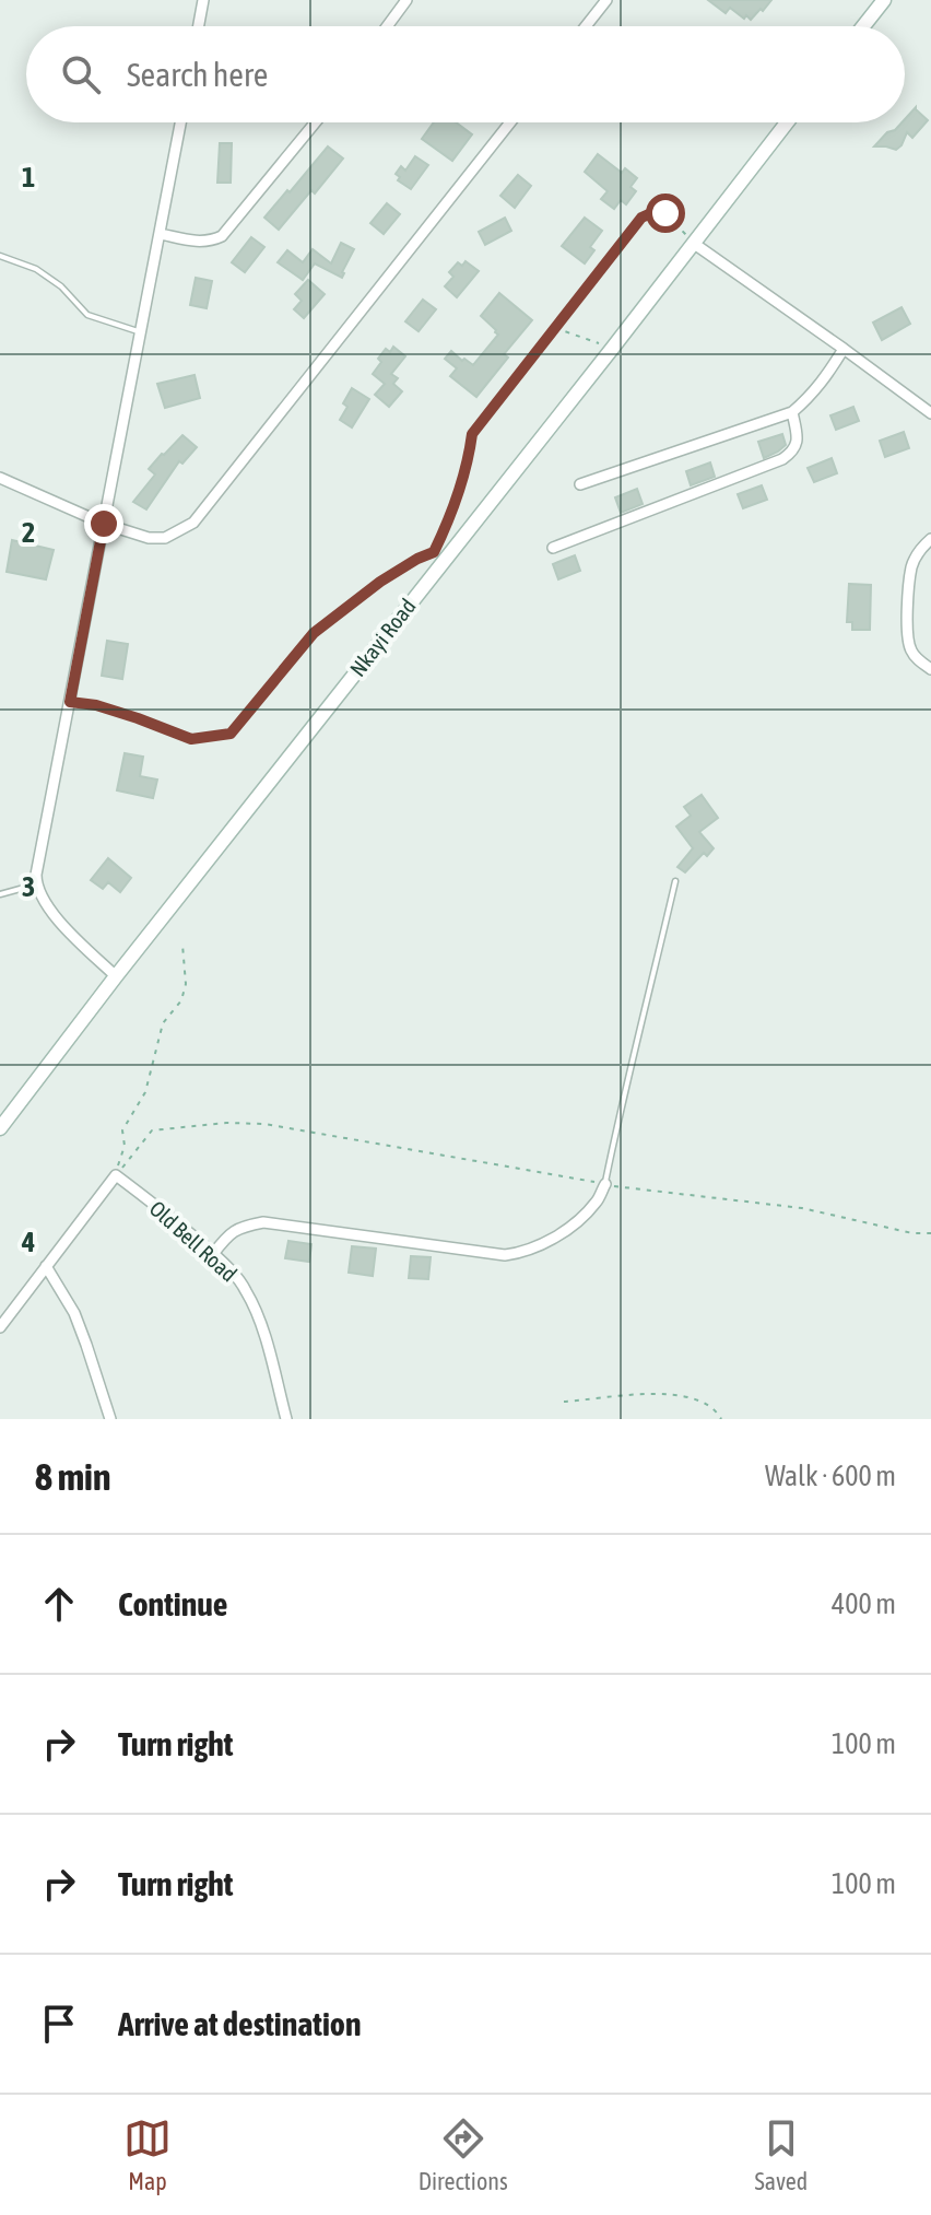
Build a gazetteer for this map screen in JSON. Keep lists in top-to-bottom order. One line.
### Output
{"streets":{"main road":["Nkayi Road"],"street":["Old Bell Road"]},"page":{"search":"Search here","heading":["8 min","Walk · 600 m"],"list":[["Continue","400 m"],["Turn right","100 m"],["Turn right","100 m"],"Arrive at destination"],"nav":["Map","Directions","Saved"]},"grid":{"rows":["1","2","3","4"]}}
